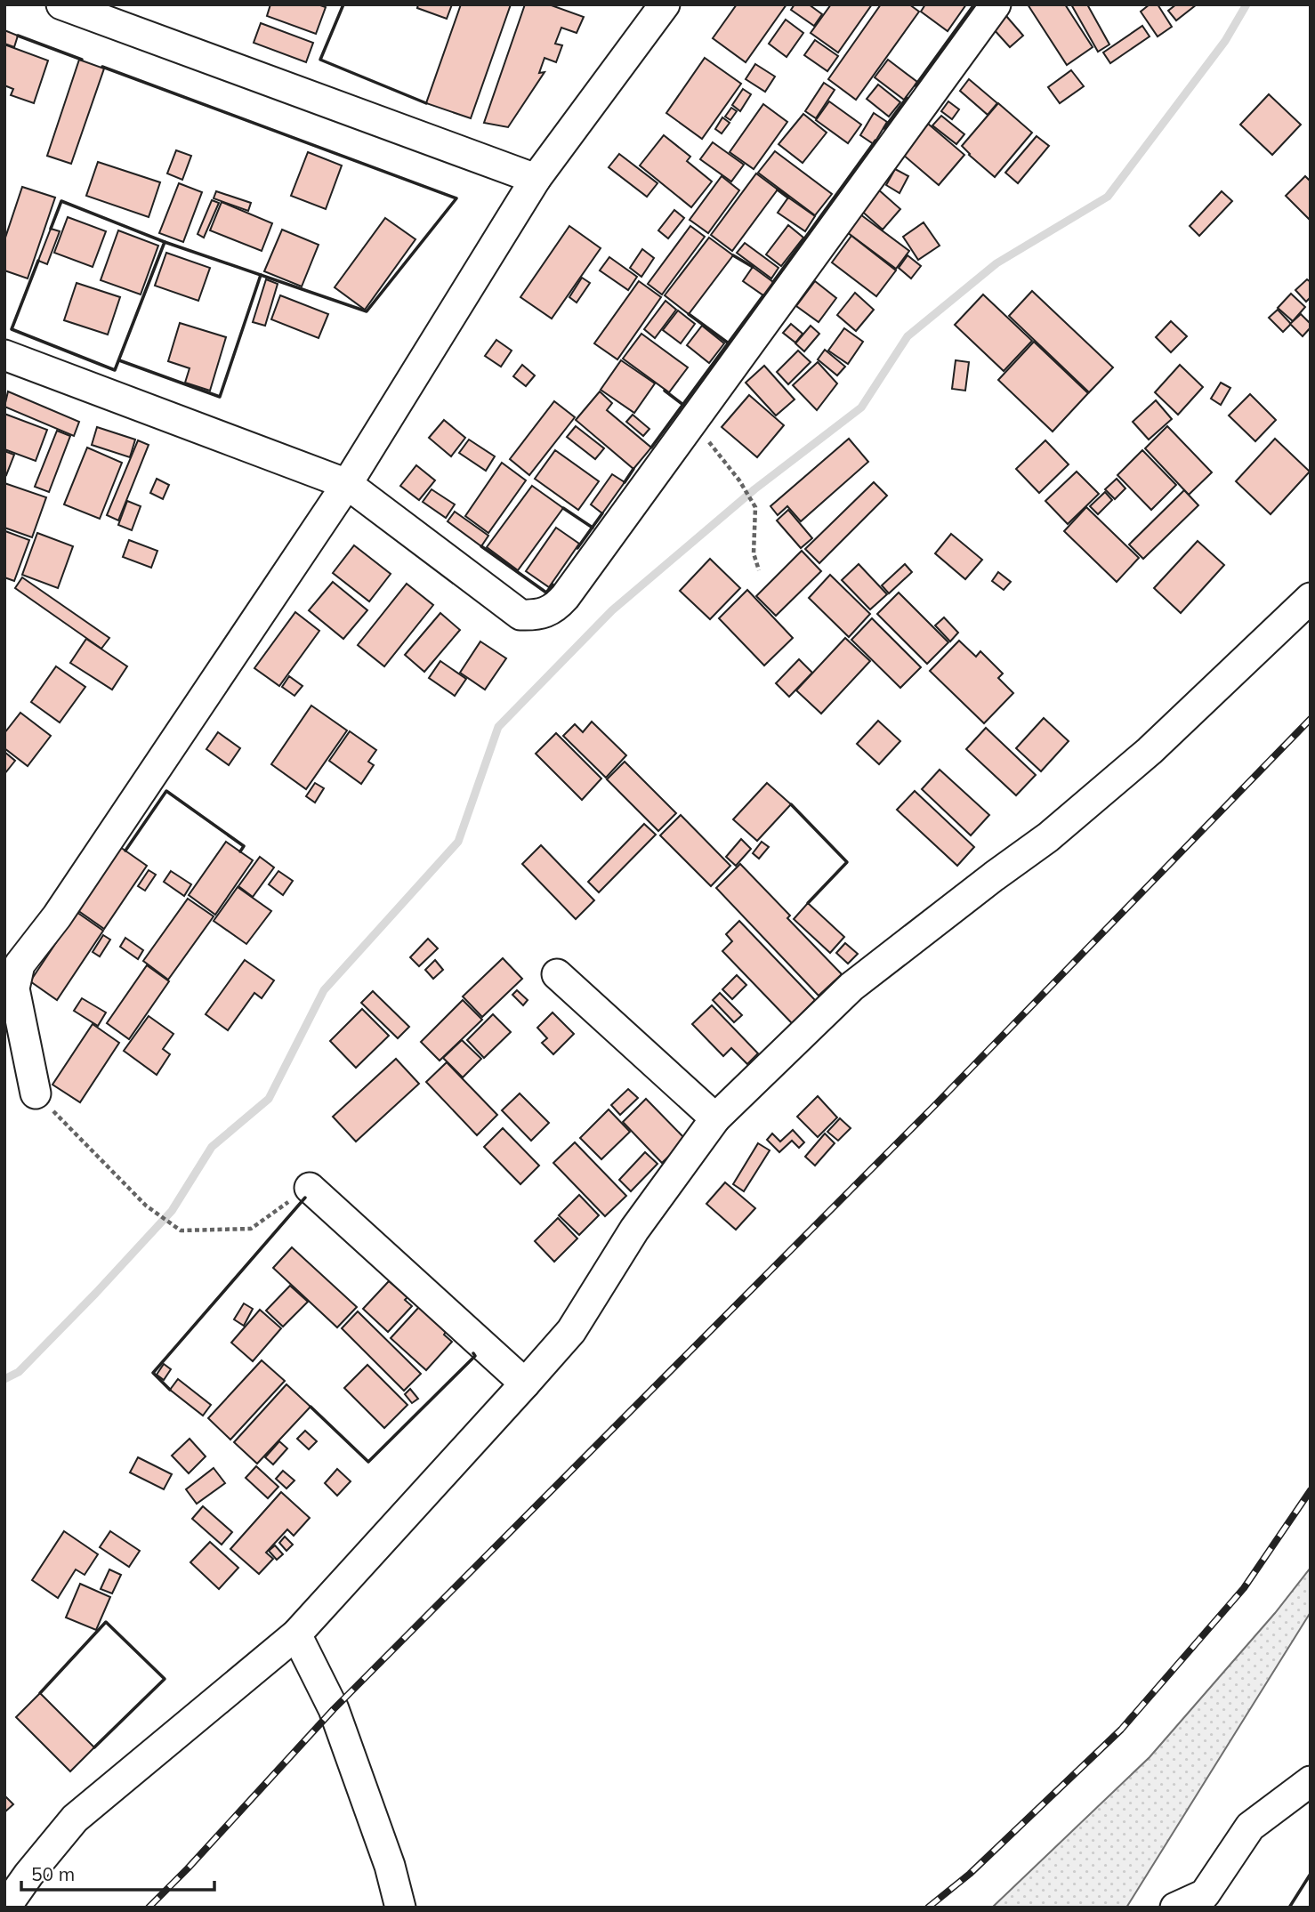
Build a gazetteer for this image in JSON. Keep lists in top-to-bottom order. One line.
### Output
{"scale_bar":"50 m"}
